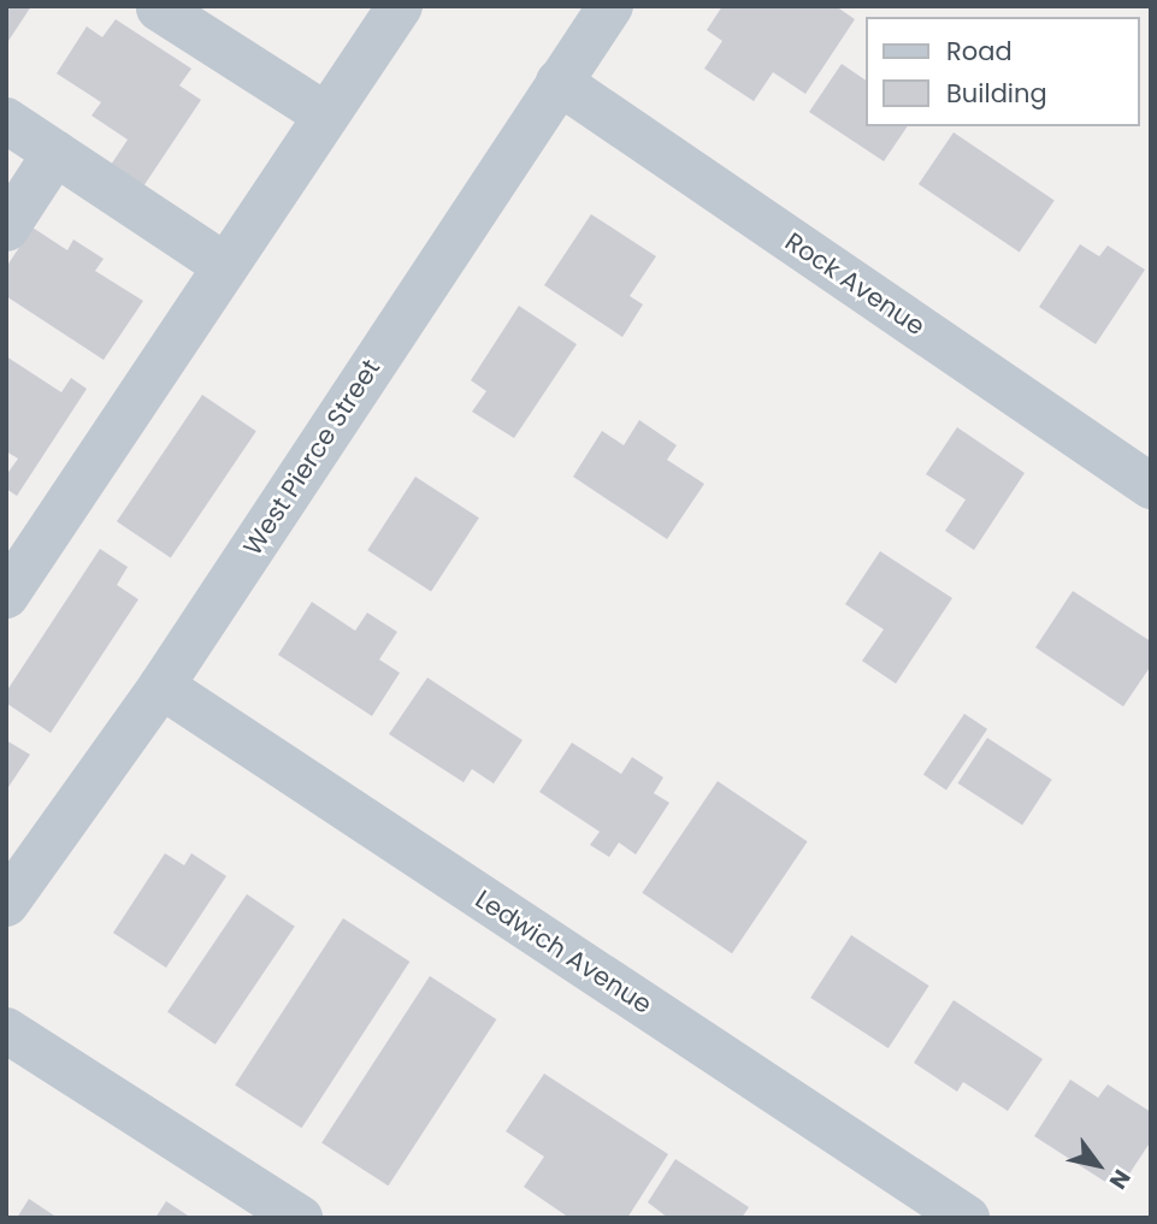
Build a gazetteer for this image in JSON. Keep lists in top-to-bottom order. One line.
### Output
{"streets":{"street":["Rock Avenue","West Pierce Street","Ledwich Avenue"]},"crossings":[["Rock Avenue","West Pierce Street"],["West Pierce Street","Ledwich Avenue"]],"legend":["Road","Building"],"north":"bottom right"}
